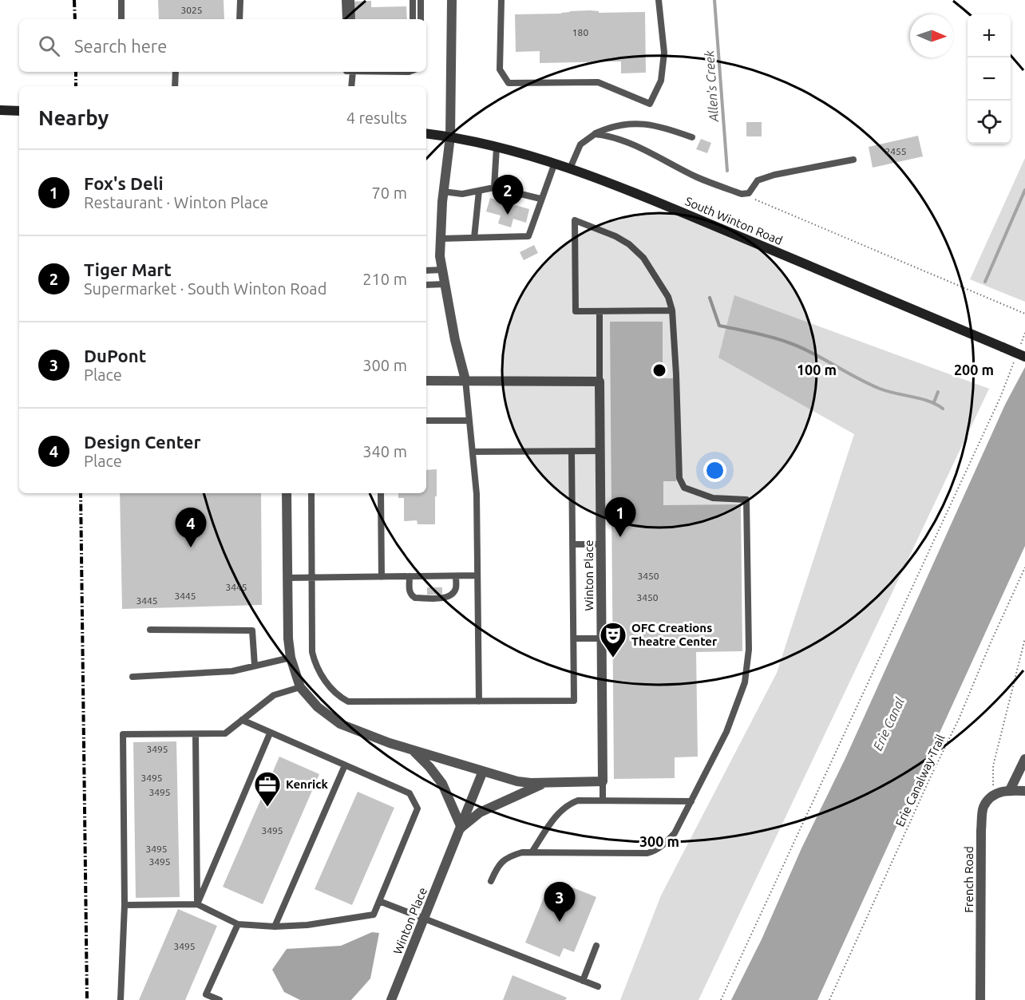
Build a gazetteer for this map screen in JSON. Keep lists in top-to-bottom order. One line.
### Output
{"streets":{"main road":["South Winton Road"],"street":["Winton Place","French Road"],"path":["Erie Canalway Trail"]},"water":["Allen's Creek","Erie Canal"],"places":{"theatre":["OFC Creations Theatre Center"],"office":["Kenrick"]},"house_numbers":["3025","180","2455","3450","3445","3445","3450","3445","3495","3495","3495","3495","3495","3495","3495"],"north":"right","page":{"map_buttons":["+","−"],"search":"Search here","heading":["Nearby","4 results"],"list":[{"mark":"1","name":"Fox's Deli","note":"Restaurant · Winton Place","value":"70 m"},{"mark":"2","name":"Tiger Mart","note":"Supermarket · South Winton Road","value":"210 m"},{"mark":"3","name":"DuPont","note":"Place","value":"300 m"},{"mark":"4","name":"Design Center","note":"Place","value":"340 m"}],"pins":["2","1","4","3"]},"rings":["100 m","200 m","300 m"]}
